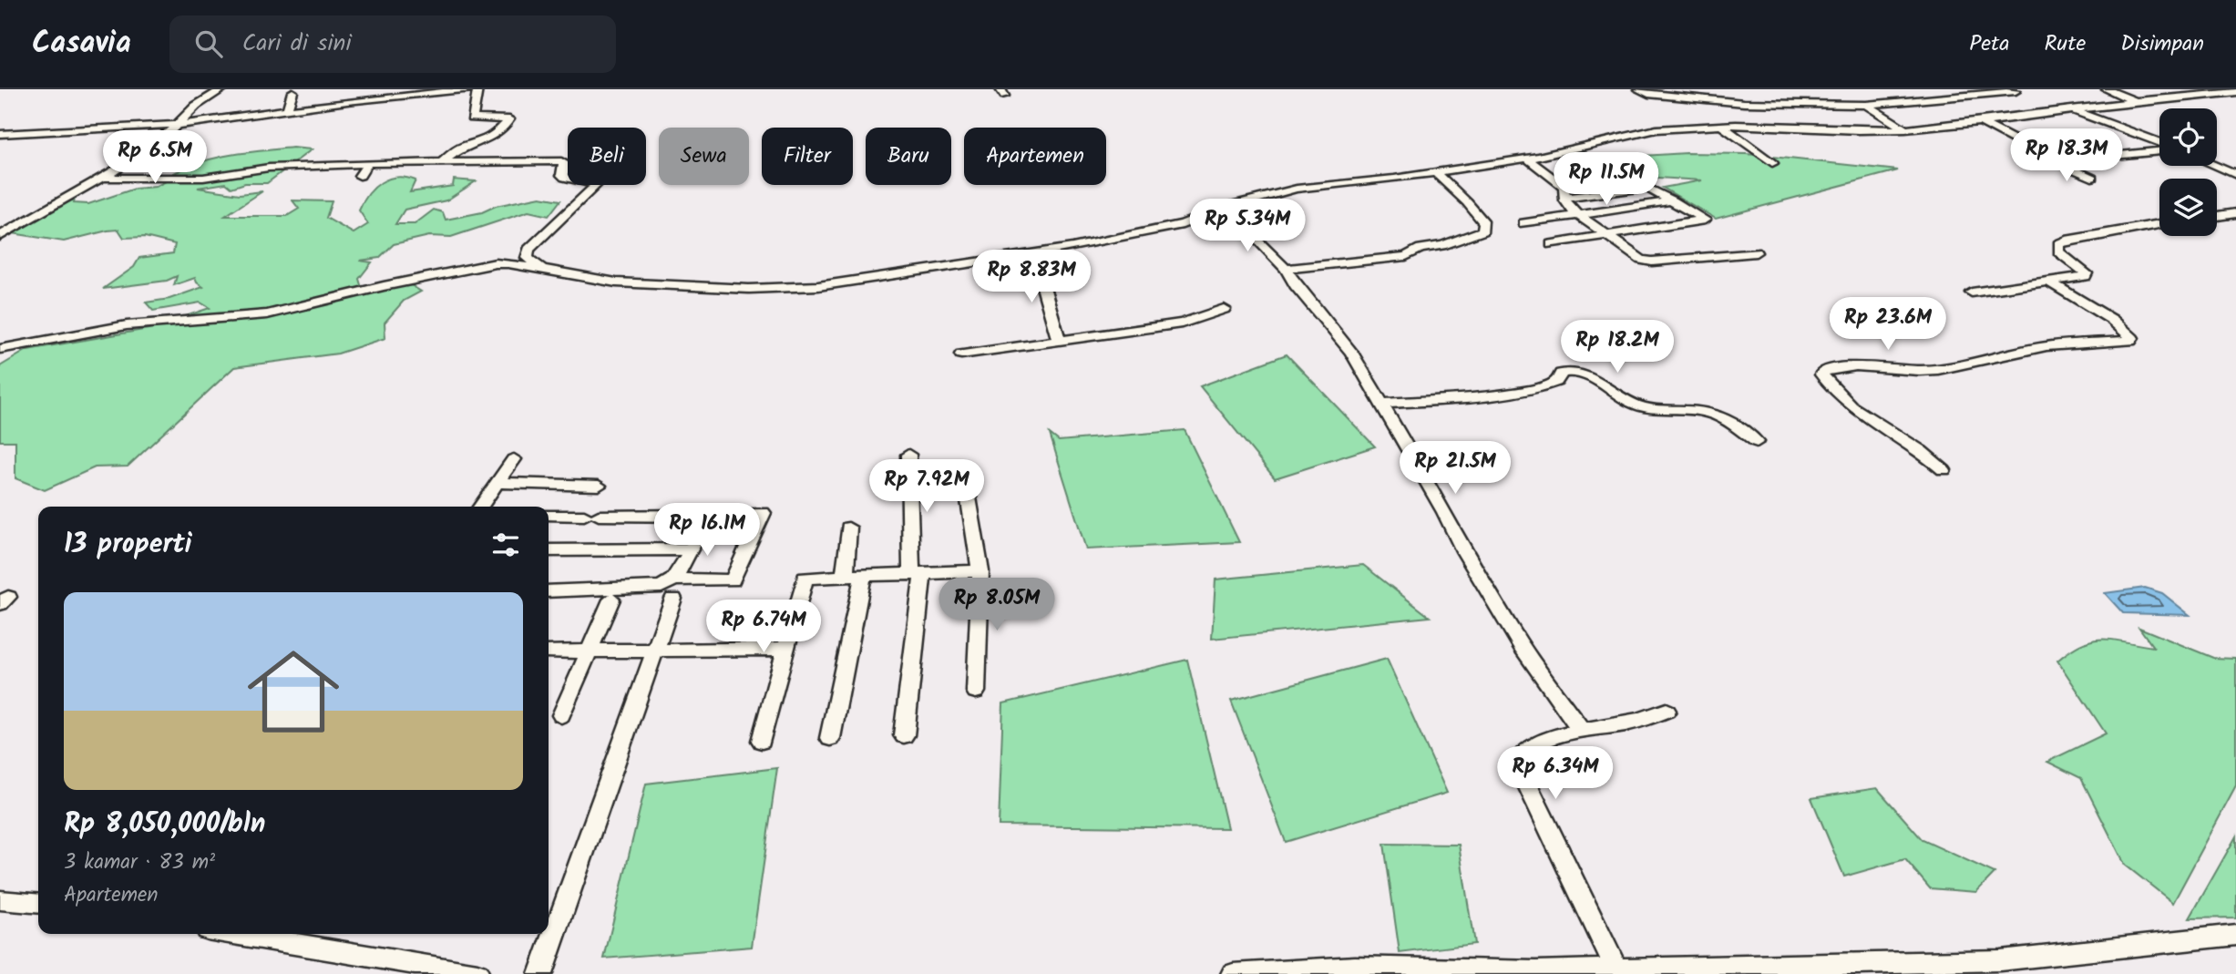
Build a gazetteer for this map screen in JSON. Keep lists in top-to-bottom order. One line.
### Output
{"page":{"header":"Casavia","search":"Cari di sini","nav":["Peta","Rute","Disimpan"],"chip":["Beli","Sewa","Filter","Baru","Apartemen"],"price":["Rp 18.3M","Rp 6.5M","Rp 11.5M","Rp 5.34M","Rp 8.83M","Rp 23.6M","Rp 18.2M","Rp 21.5M","Rp 7.92M","Rp 16.1M","Rp 8.05M","Rp 6.74M","Rp 6.34M"],"heading":"13 properti","list":[{"name":"Rp 8,050,000/bln","note":"3 kamar · 83 m² · Apartemen"}]}}
